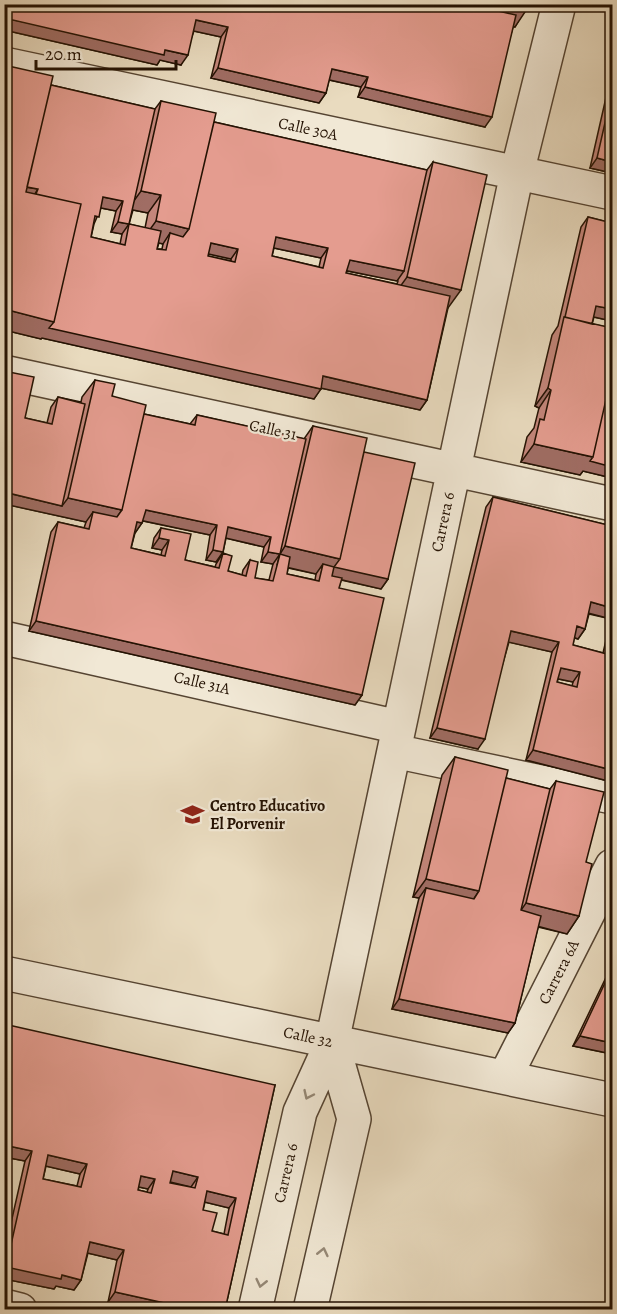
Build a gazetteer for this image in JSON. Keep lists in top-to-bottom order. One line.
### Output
{"streets":{"street":["Calle 30A","Calle 31","Carrera 6","Calle 31A","Carrera 6A","Calle 32"]},"crossings":[["Calle 30A","Carrera 6"],["Calle 31","Carrera 6"],["Carrera 6","Calle 31A"],["Carrera 6","Calle 32"],["Carrera 6A","Calle 32"]],"places":{"school or university":["Centro Educativo El Porvenir"]},"scale_bar":"20 m"}
